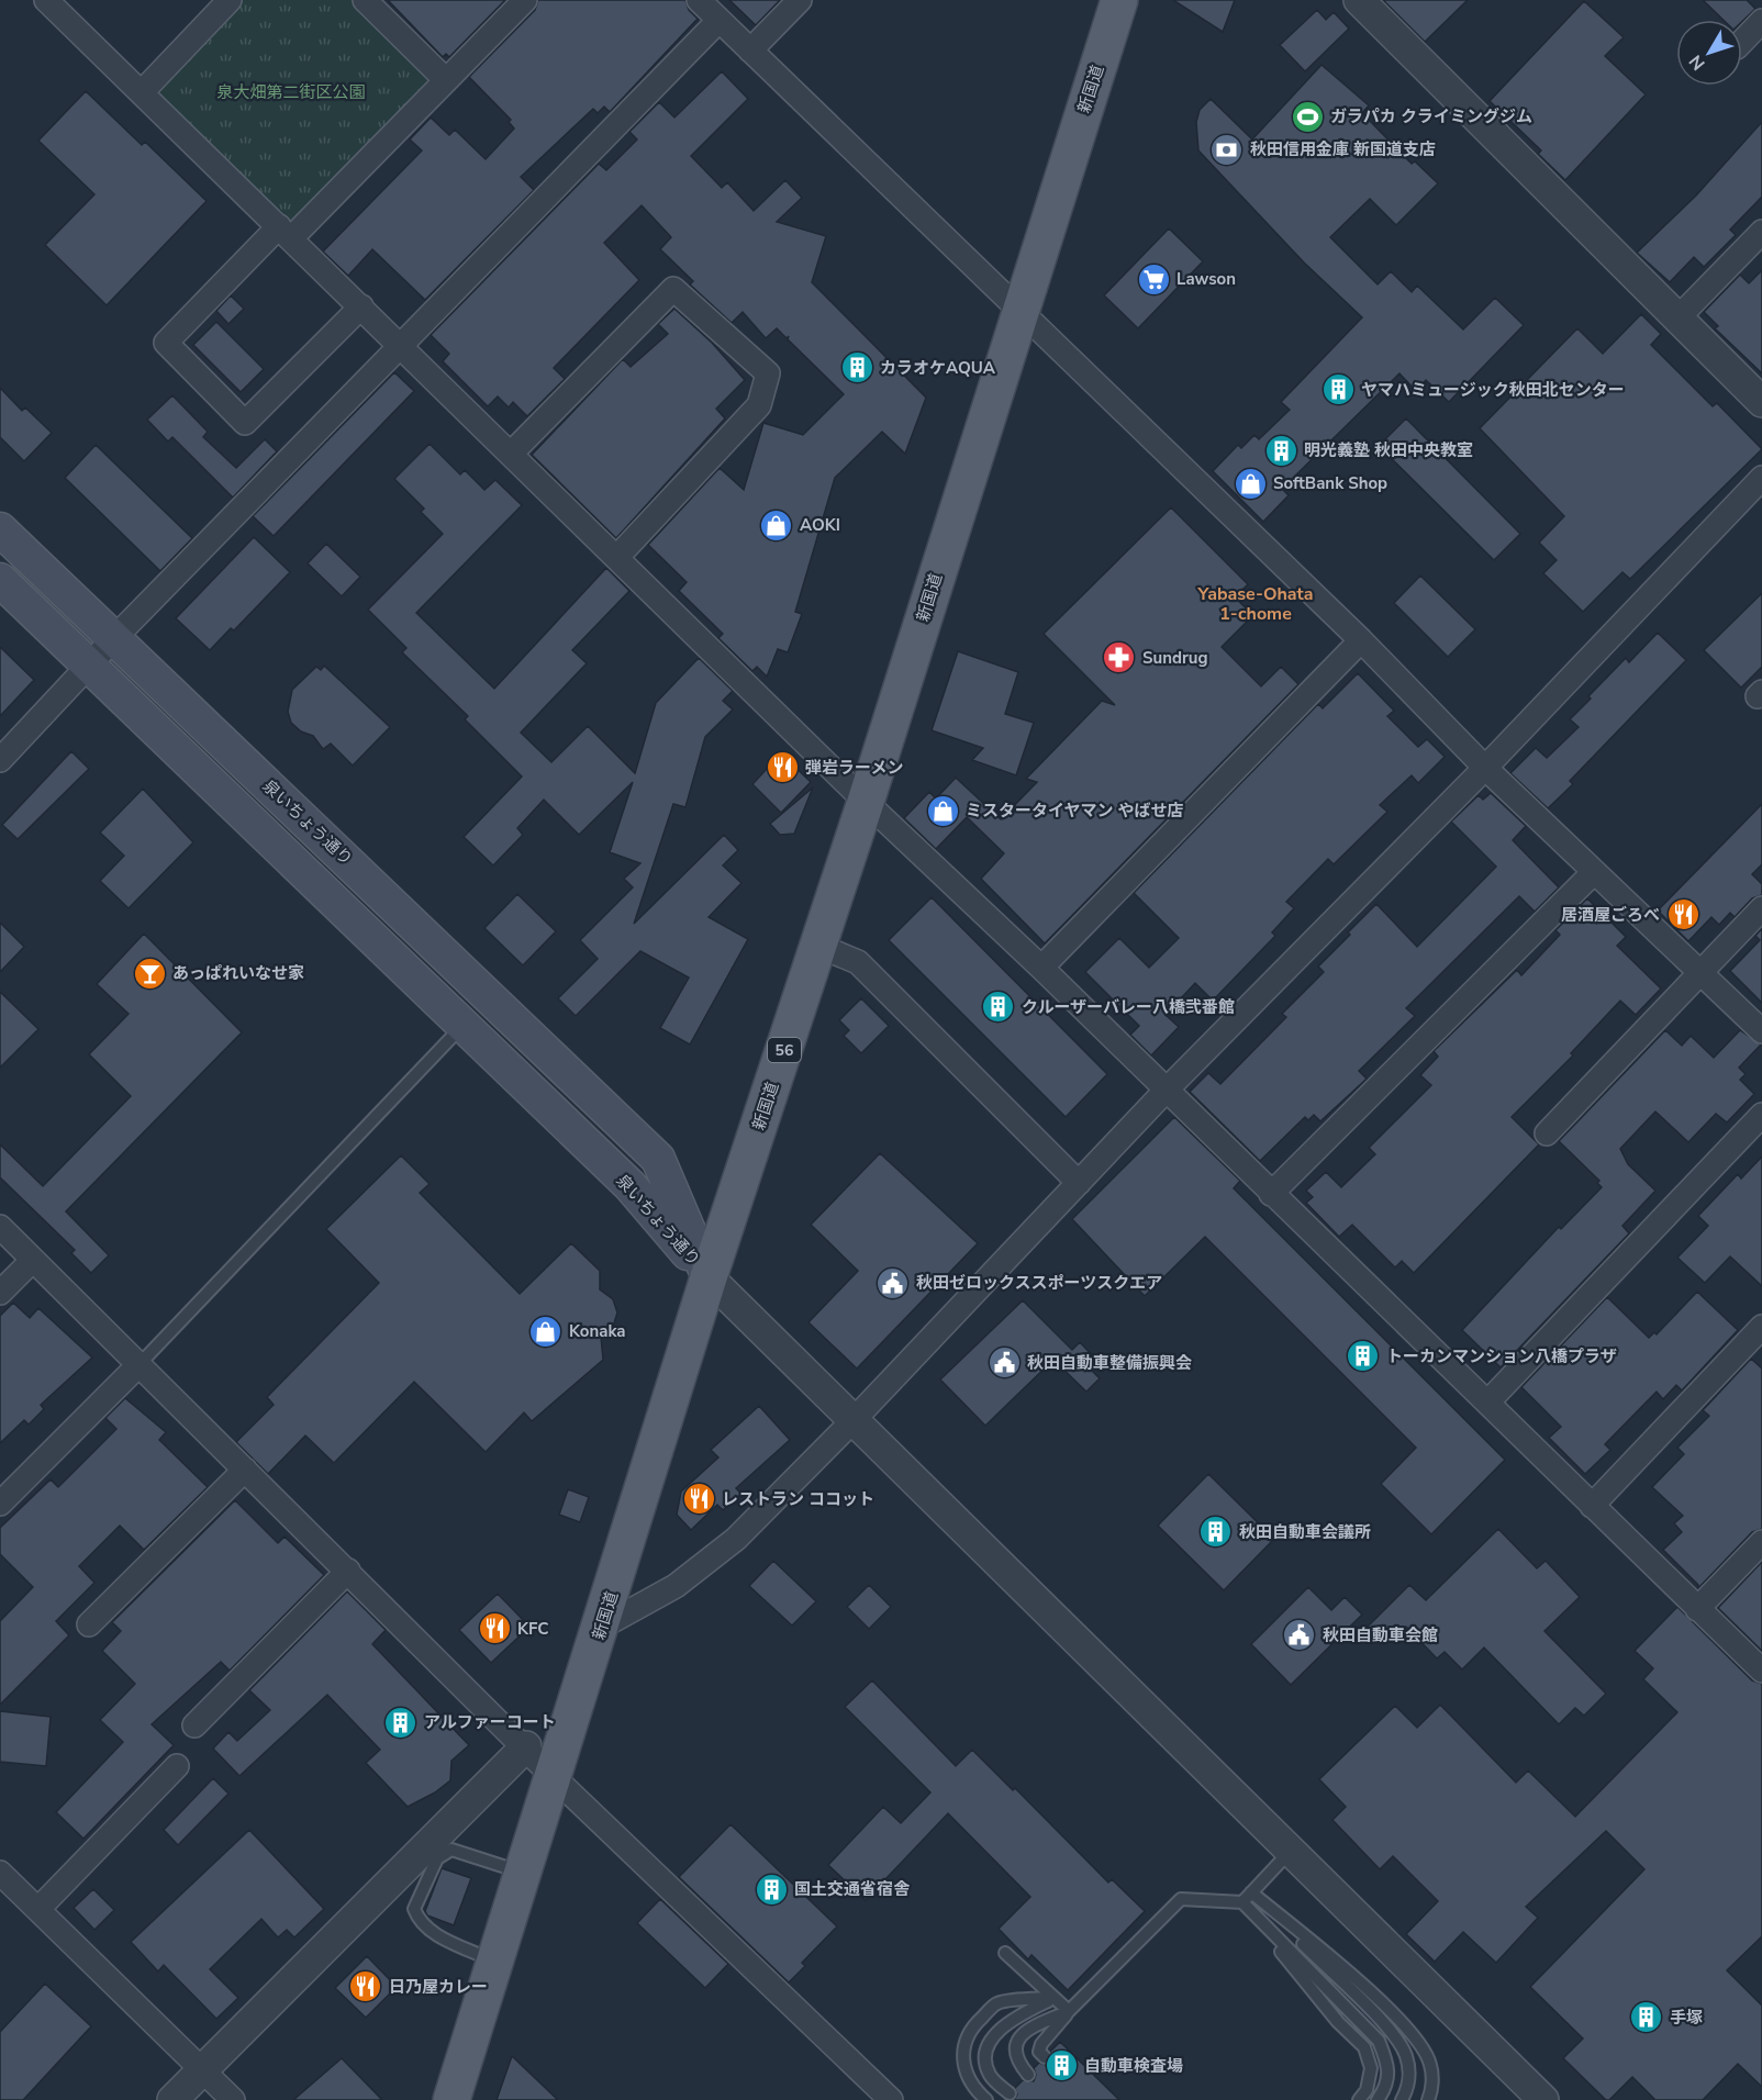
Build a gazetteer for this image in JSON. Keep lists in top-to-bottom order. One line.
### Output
{"streets":{"main road":["新国道","泉いちょう通り","56"]},"crossings":[["新国道","泉いちょう通り"]],"districts":["Yabase-Ohata 1-chome"],"parks":["泉大畑第二街区公園"],"places":{"sports":["ガラパカ クライミングジム"],"bank":["秋田信用金庫 新国道支店"],"supermarket":["Lawson"],"building":["カラオケAQUA","ヤマハミュージック秋田北センター","明光義塾 秋田中央教室","クルーザーバレー八橋弐番館","トーカンマンション八橋プラザ","秋田自動車会議所","アルファーコート","国土交通省宿舎","手塚","自動車検査場"],"shop":["SoftBank Shop","AOKI","ミスタータイヤマン やばせ店","Konaka"],"pharmacy":["Sundrug"],"restaurant":["弾岩ラーメン","居酒屋ごろべ","レストラン ココット","KFC","日乃屋カレー"],"bar":["あっぱれいなせ家"],"public building":["秋田ゼロックススポーツスクエア","秋田自動車整備振興会","秋田自動車会館"]},"north":"bottom left"}
